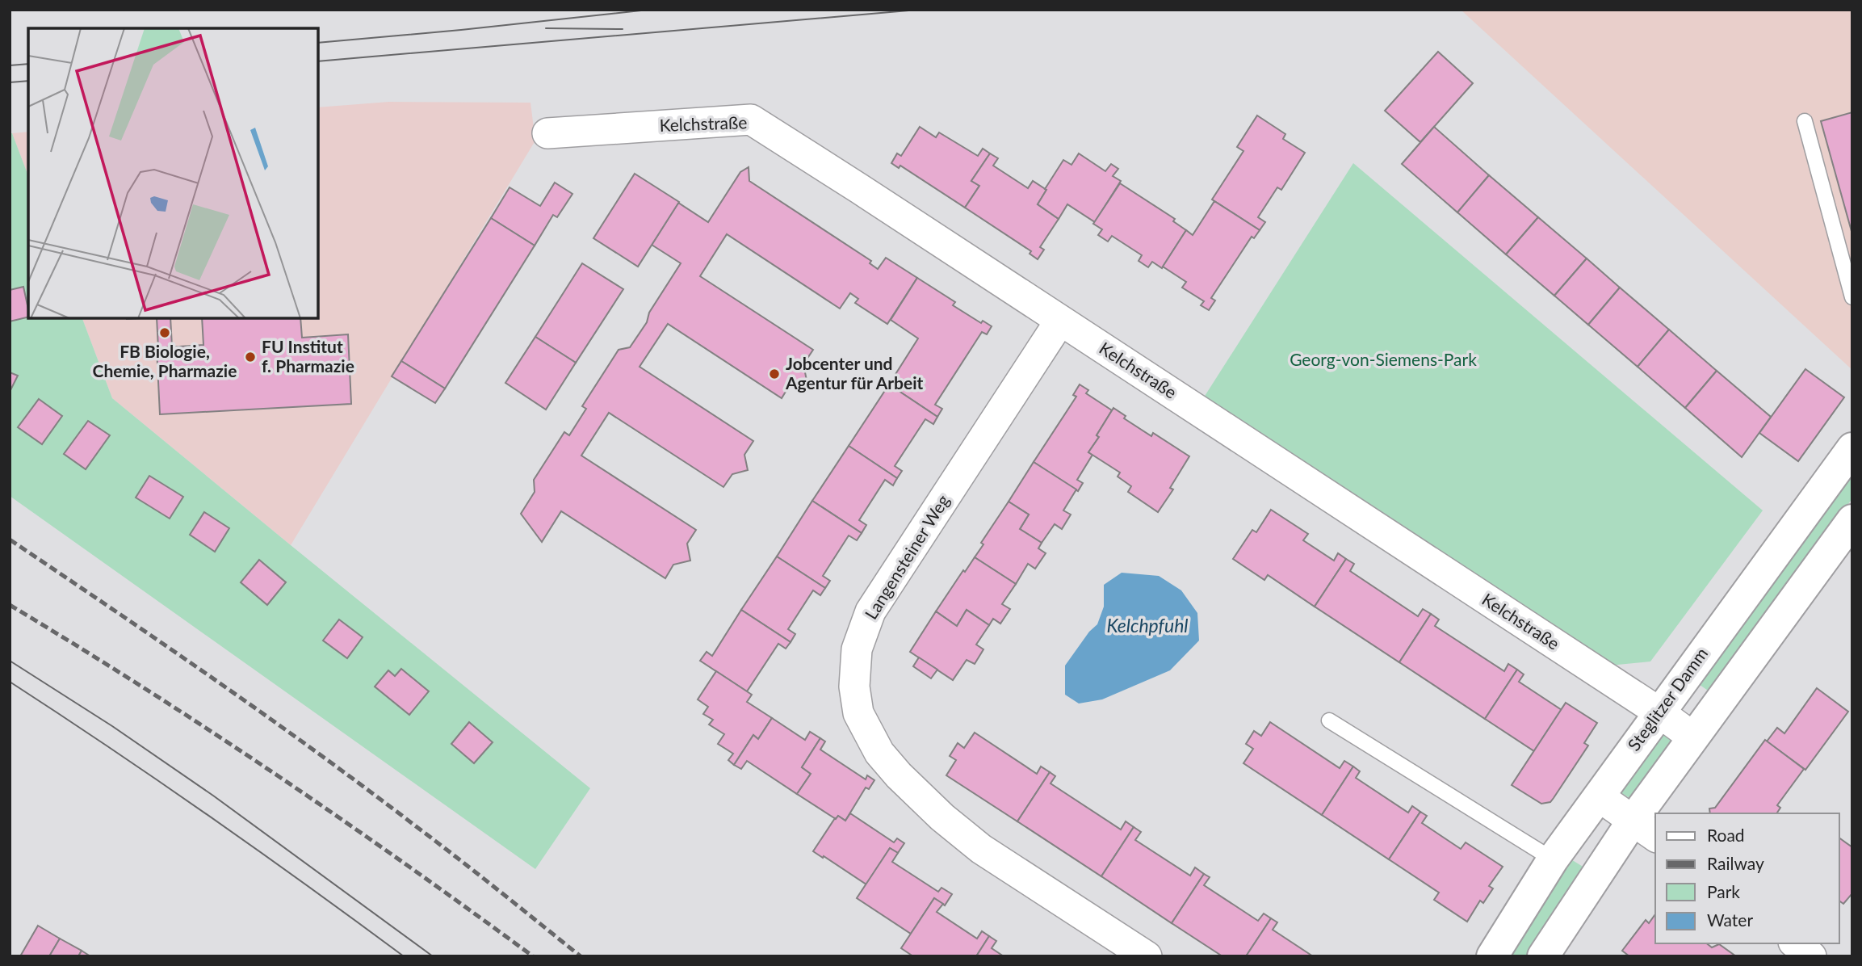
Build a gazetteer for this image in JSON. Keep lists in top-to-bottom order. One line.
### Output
{"streets":{"main road":["Steglitzer Damm"],"street":["Kelchstraße","Langensteiner Weg"]},"crossings":[["Kelchstraße","Langensteiner Weg"],["Kelchstraße","Steglitzer Damm"]],"water":["Kelchpfuhl"],"parks":["Georg-von-Siemens-Park"],"places":["FB Biologie, Chemie, Pharmazie","FU Institut f. Pharmazie","Jobcenter und Agentur für Arbeit"],"legend":["Road","Railway","Park","Water"]}
